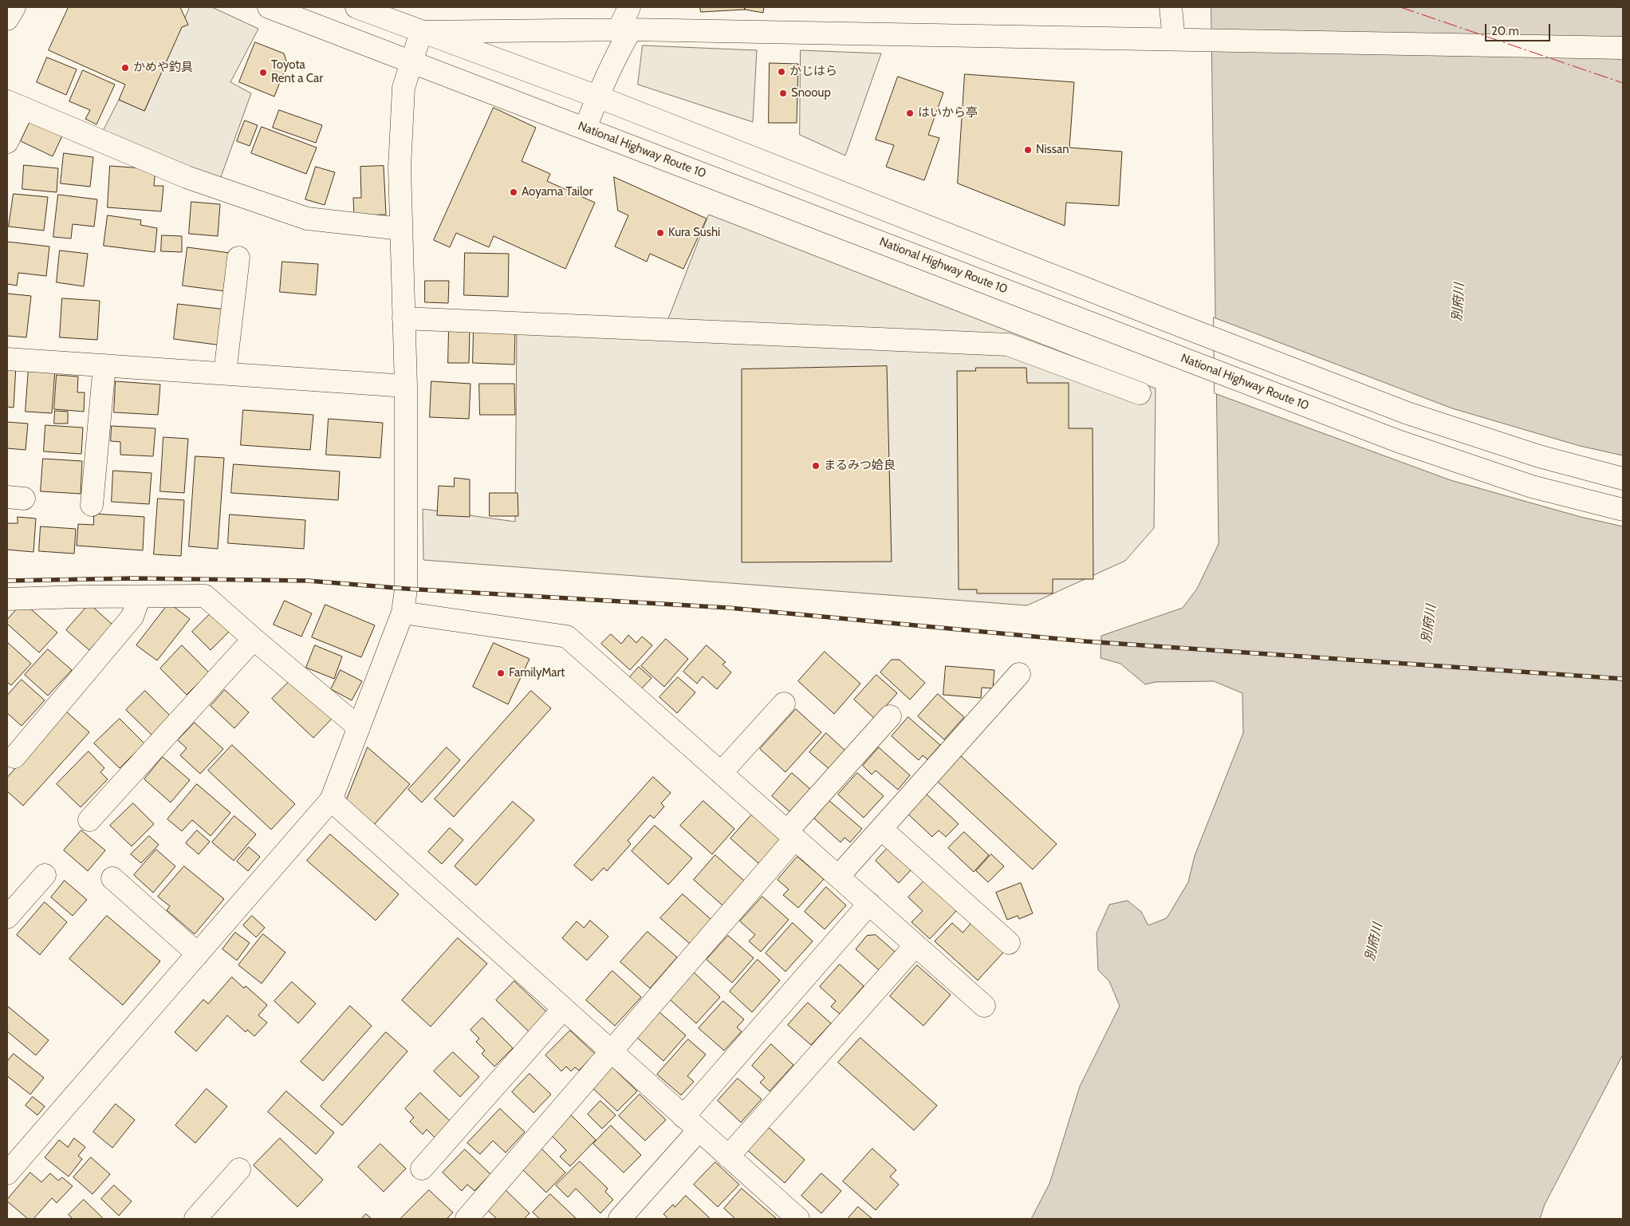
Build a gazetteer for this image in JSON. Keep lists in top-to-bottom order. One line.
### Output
{"streets":{"main road":["National Highway Route 10"]},"water":["別府川"],"places":["かめや釣具","かじはら","Toyota Rent a Car","Snooup","はいから亭","Nissan","Aoyama Tailor","Kura Sushi","まるみつ姶良","FamilyMart"],"scale_bar":"20 m"}
